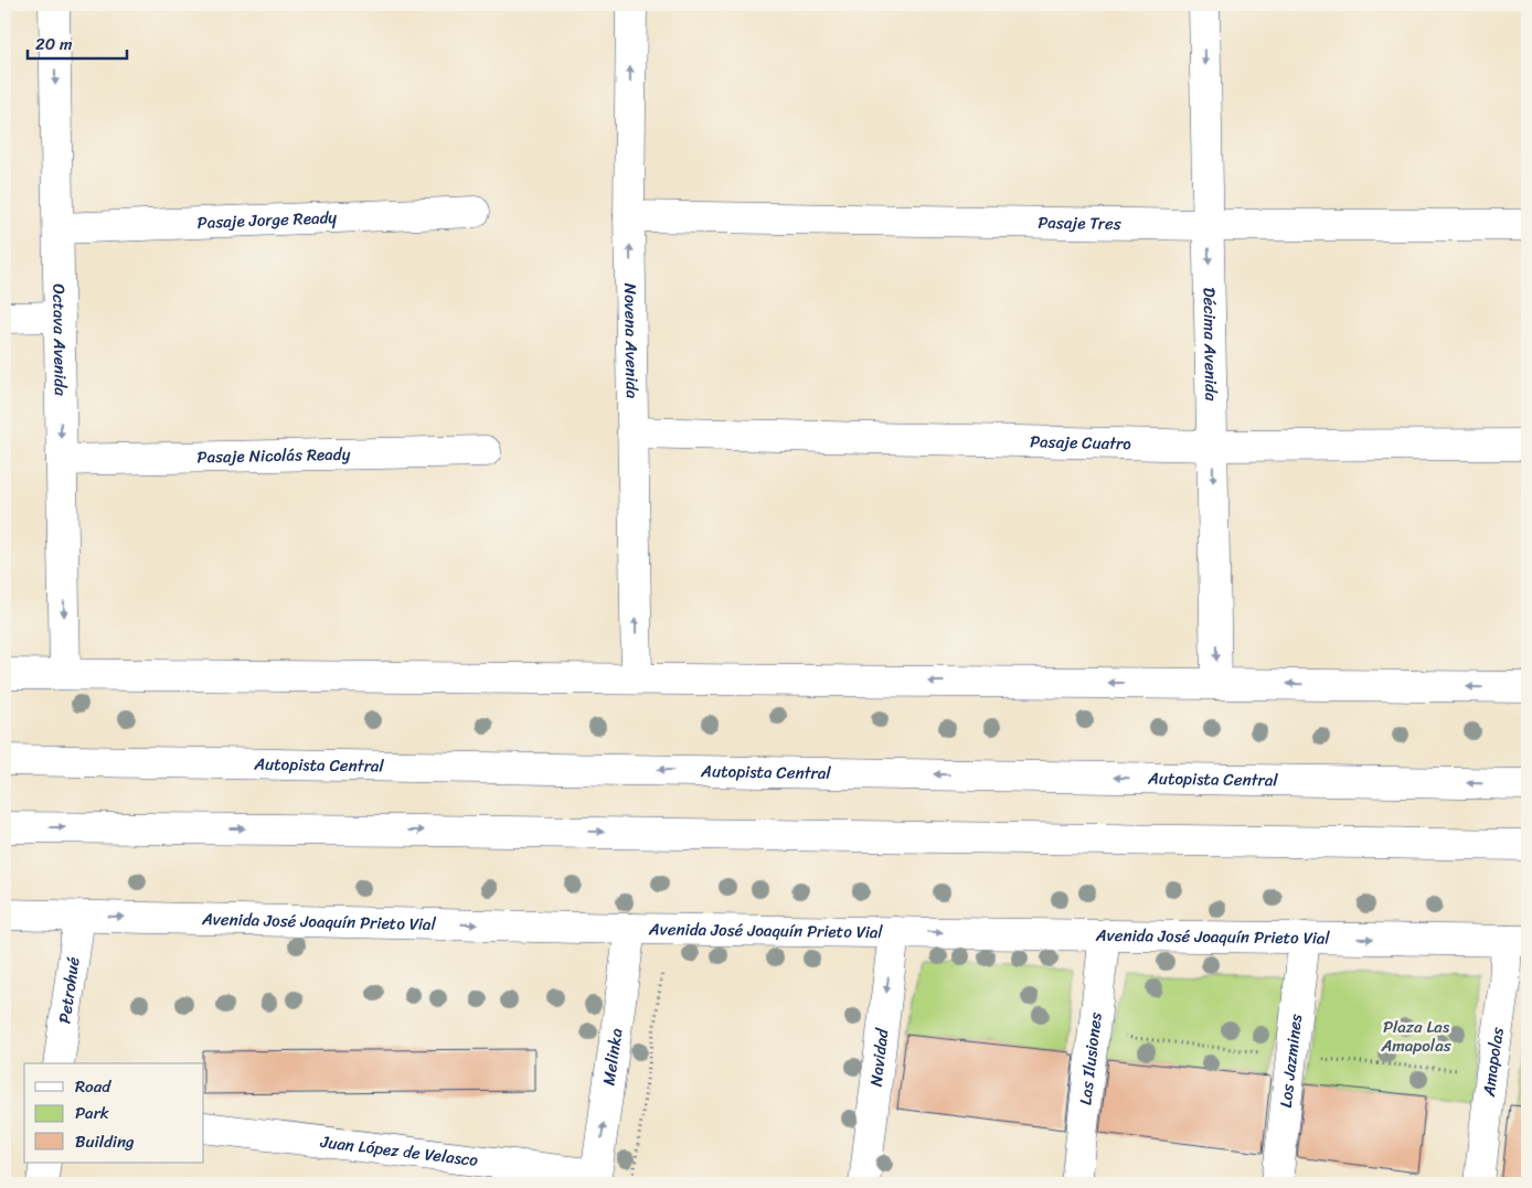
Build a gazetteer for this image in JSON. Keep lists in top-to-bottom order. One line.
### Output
{"streets":{"main road":["Pasaje Jorge Ready","Pasaje Tres","Octava Avenida","Novena Avenida","Décima Avenida","Pasaje Cuatro","Pasaje Nicolás Ready","Autopista Central","Avenida José Joaquín Prieto Vial","Petrohué","Melinka","Navidad","Las Ilusiones","Los Jazmines","Amapolas","Juan López de Velasco"]},"crossings":[["Pasaje Jorge Ready","Octava Avenida"],["Pasaje Tres","Novena Avenida"],["Pasaje Tres","Décima Avenida"],["Octava Avenida","Pasaje Nicolás Ready"],["Novena Avenida","Pasaje Cuatro"],["Décima Avenida","Pasaje Cuatro"],["Avenida José Joaquín Prieto Vial","Petrohué"],["Avenida José Joaquín Prieto Vial","Melinka"],["Avenida José Joaquín Prieto Vial","Navidad"],["Avenida José Joaquín Prieto Vial","Las Ilusiones"],["Avenida José Joaquín Prieto Vial","Los Jazmines"],["Avenida José Joaquín Prieto Vial","Amapolas"],["Melinka","Juan López de Velasco"]],"one_way":["Octava Avenida","Novena Avenida","Décima Avenida","Melinka","Navidad"],"parks":["Plaza Las Amapolas"],"legend":["Road","Park","Building"],"scale_bar":"20 m"}
